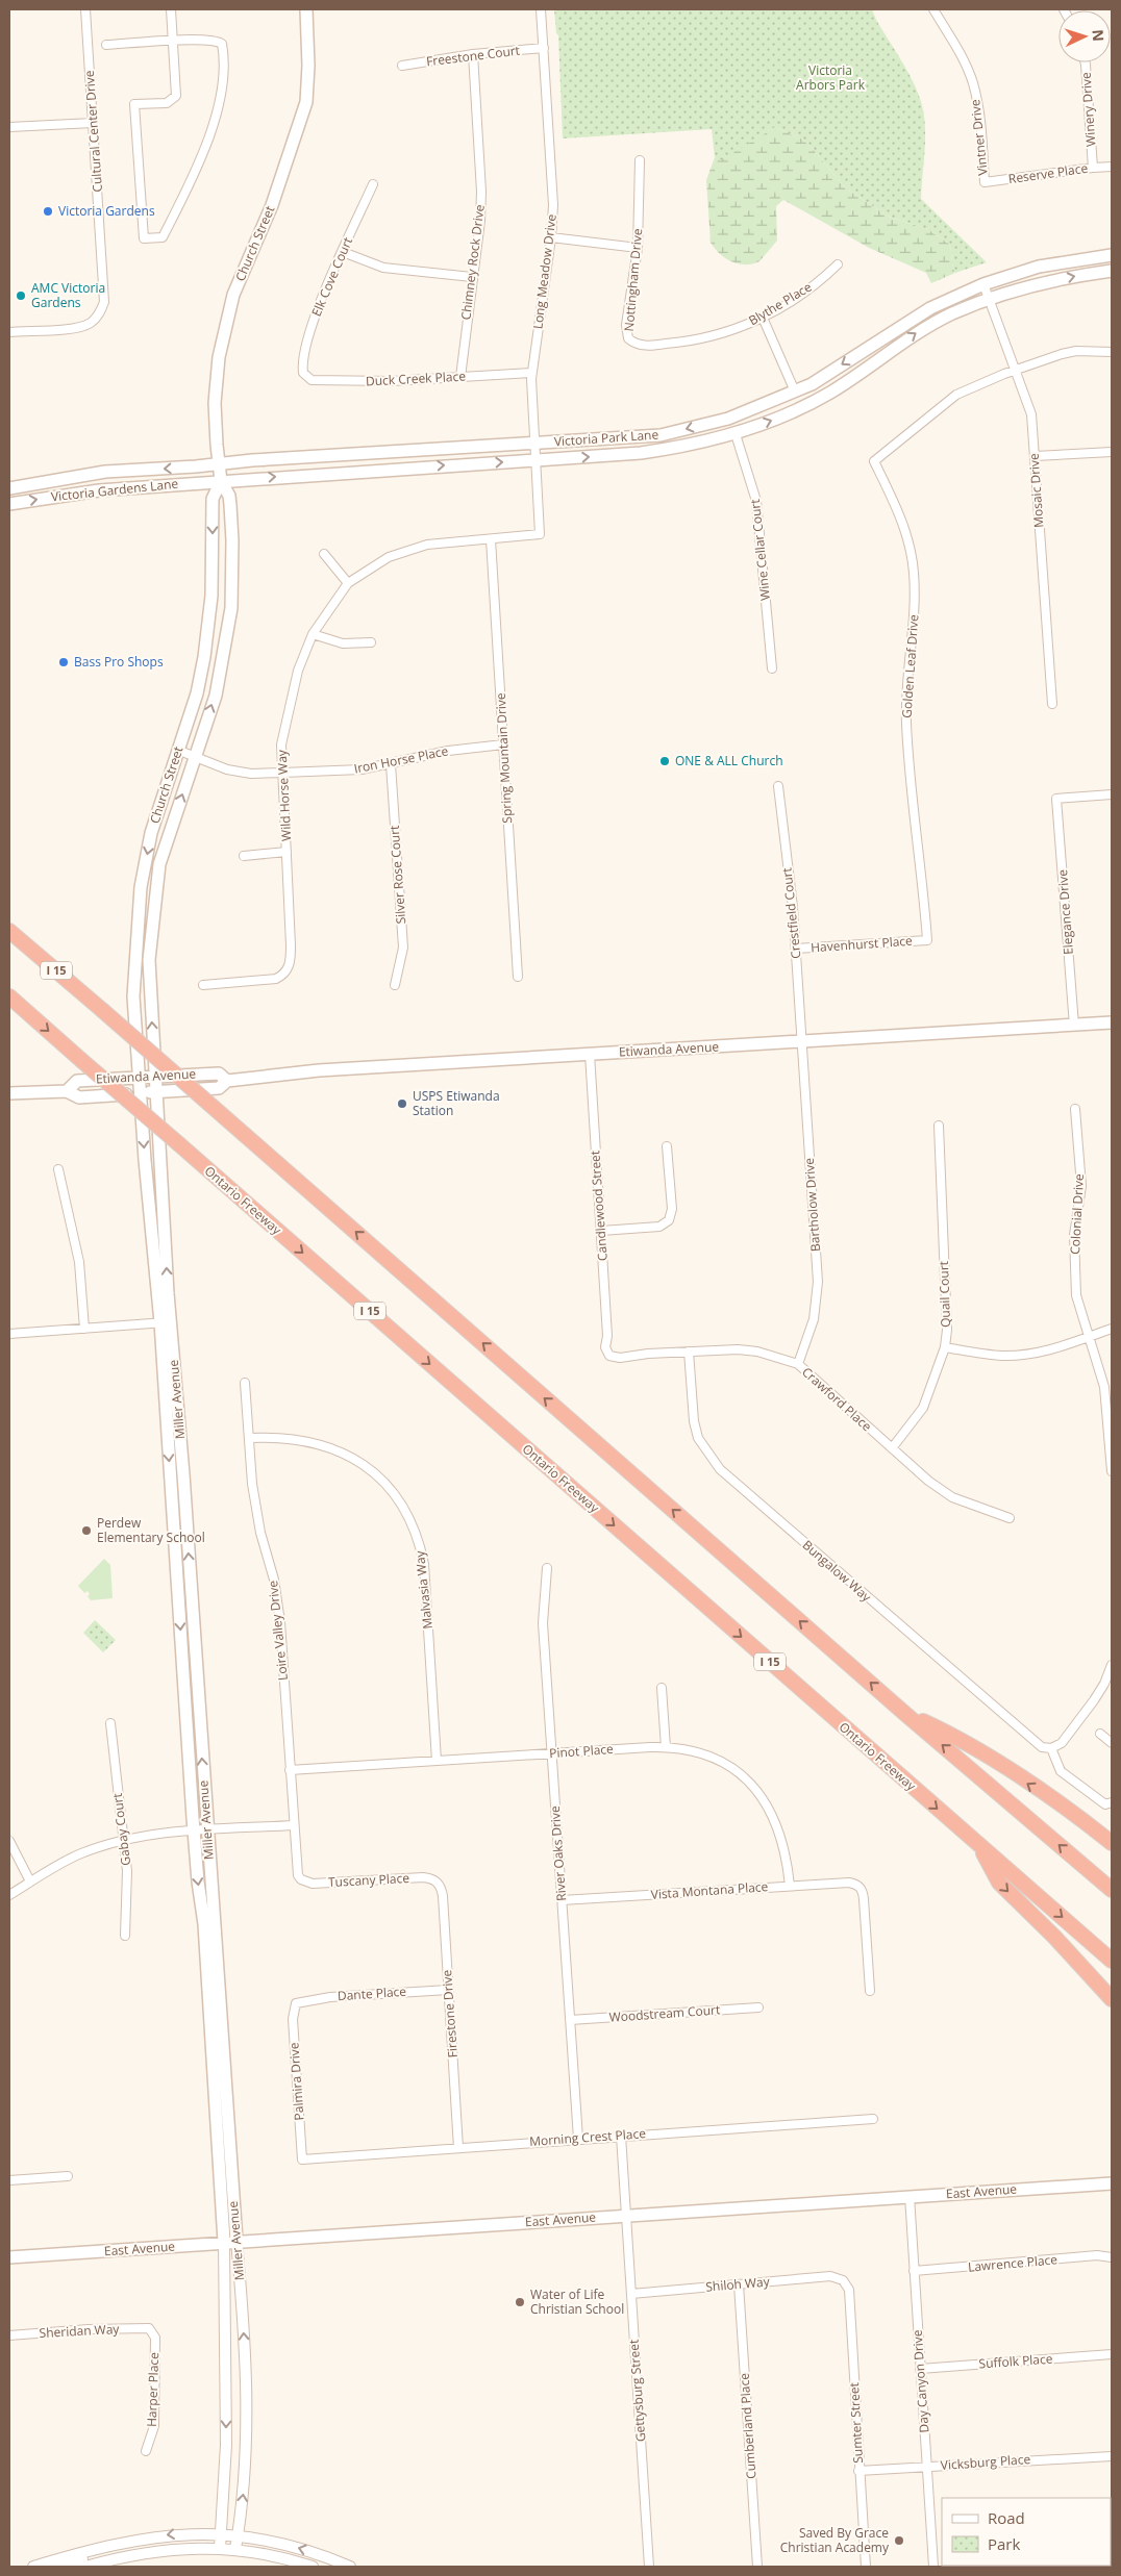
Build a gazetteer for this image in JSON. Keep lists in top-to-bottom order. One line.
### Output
{"streets":{"highway":["I 15","Ontario Freeway"],"main road":["Church Street","Victoria Park Lane","Victoria Gardens Lane","Etiwanda Avenue","Miller Avenue","East Avenue"],"street":["Freestone Court","Winery Drive","Cultural Center Drive","Vintner Drive","Reserve Place","Chimney Rock Drive","Long Meadow Drive","Elk Cove Court","Nottingham Drive","Blythe Place","Duck Creek Place","Mosaic Drive","Wine Cellar Court","Golden Leaf Drive","Spring Mountain Drive","Iron Horse Place","Wild Horse Way","Silver Rose Court","Elegance Drive","Crestfield Court","Havenhurst Place","Bartholow Drive","Candlewood Street","Colonial Drive","Quail Court","Crawford Place","Bungalow Way","Malvasia Way","Loire Valley Drive","Pinot Place","Gabay Court","River Oaks Drive","Tuscany Place","Vista Montana Place","Dante Place","Firestone Drive","Woodstream Court","Palmira Drive","Morning Crest Place","Lawrence Place","Shiloh Way","Sheridan Way","Suffolk Place","Day Canyon Drive","Harper Place","Gettysburg Street","Sumter Street","Cumberland Place","Vicksburg Place"]},"crossings":[["Freestone Court","Chimney Rock Drive"],["Freestone Court","Long Meadow Drive"],["Winery Drive","Reserve Place"],["Vintner Drive","Reserve Place"],["Church Street","Victoria Park Lane"],["Church Street","Victoria Gardens Lane"],["Church Street","Iron Horse Place"],["Church Street","Etiwanda Avenue"],["Church Street","Miller Avenue"],["Chimney Rock Drive","Duck Creek Place"],["Long Meadow Drive","Duck Creek Place"],["Long Meadow Drive","Victoria Park Lane"],["Long Meadow Drive","Wild Horse Way"],["Elk Cove Court","Duck Creek Place"],["Nottingham Drive","Blythe Place"],["Victoria Park Lane","Victoria Gardens Lane"],["Victoria Park Lane","Mosaic Drive"],["Victoria Park Lane","Wine Cellar Court"],["Mosaic Drive","Golden Leaf Drive"],["Golden Leaf Drive","Havenhurst Place"],["Spring Mountain Drive","Iron Horse Place"],["Spring Mountain Drive","Wild Horse Way"],["Iron Horse Place","Wild Horse Way"],["Iron Horse Place","Silver Rose Court"],["Elegance Drive","Etiwanda Avenue"],["Crestfield Court","Havenhurst Place"],["Crestfield Court","Etiwanda Avenue"],["Crestfield Court","Bartholow Drive"],["Etiwanda Avenue","Bartholow Drive"],["Etiwanda Avenue","Candlewood Street"],["Etiwanda Avenue","Miller Avenue"],["Bartholow Drive","Crawford Place"],["Candlewood Street","Crawford Place"],["Quail Court","Crawford Place"],["Miller Avenue","East Avenue"],["Crawford Place","Bungalow Way"],["Malvasia Way","Loire Valley Drive"],["Malvasia Way","Pinot Place"],["Loire Valley Drive","Pinot Place"],["Loire Valley Drive","Tuscany Place"],["Pinot Place","River Oaks Drive"],["Pinot Place","Vista Montana Place"],["River Oaks Drive","Vista Montana Place"],["River Oaks Drive","Woodstream Court"],["River Oaks Drive","Morning Crest Place"],["Tuscany Place","Firestone Drive"],["Dante Place","Firestone Drive"],["Dante Place","Palmira Drive"],["Firestone Drive","Morning Crest Place"],["Palmira Drive","Morning Crest Place"],["Morning Crest Place","Gettysburg Street"],["East Avenue","Day Canyon Drive"],["East Avenue","Gettysburg Street"],["Lawrence Place","Day Canyon Drive"],["Shiloh Way","Gettysburg Street"],["Shiloh Way","Sumter Street"],["Shiloh Way","Cumberland Place"],["Sheridan Way","Harper Place"],["Suffolk Place","Day Canyon Drive"],["Day Canyon Drive","Vicksburg Place"],["Sumter Street","Vicksburg Place"]],"parks":["Victoria Arbors Park"],"places":["Victoria Gardens","AMC Victoria Gardens","Bass Pro Shops","ONE & ALL Church","USPS Etiwanda Station","Perdew Elementary School","Water of Life Christian School","Saved By Grace Christian Academy"],"legend":["Road","Park"],"north":"right"}
